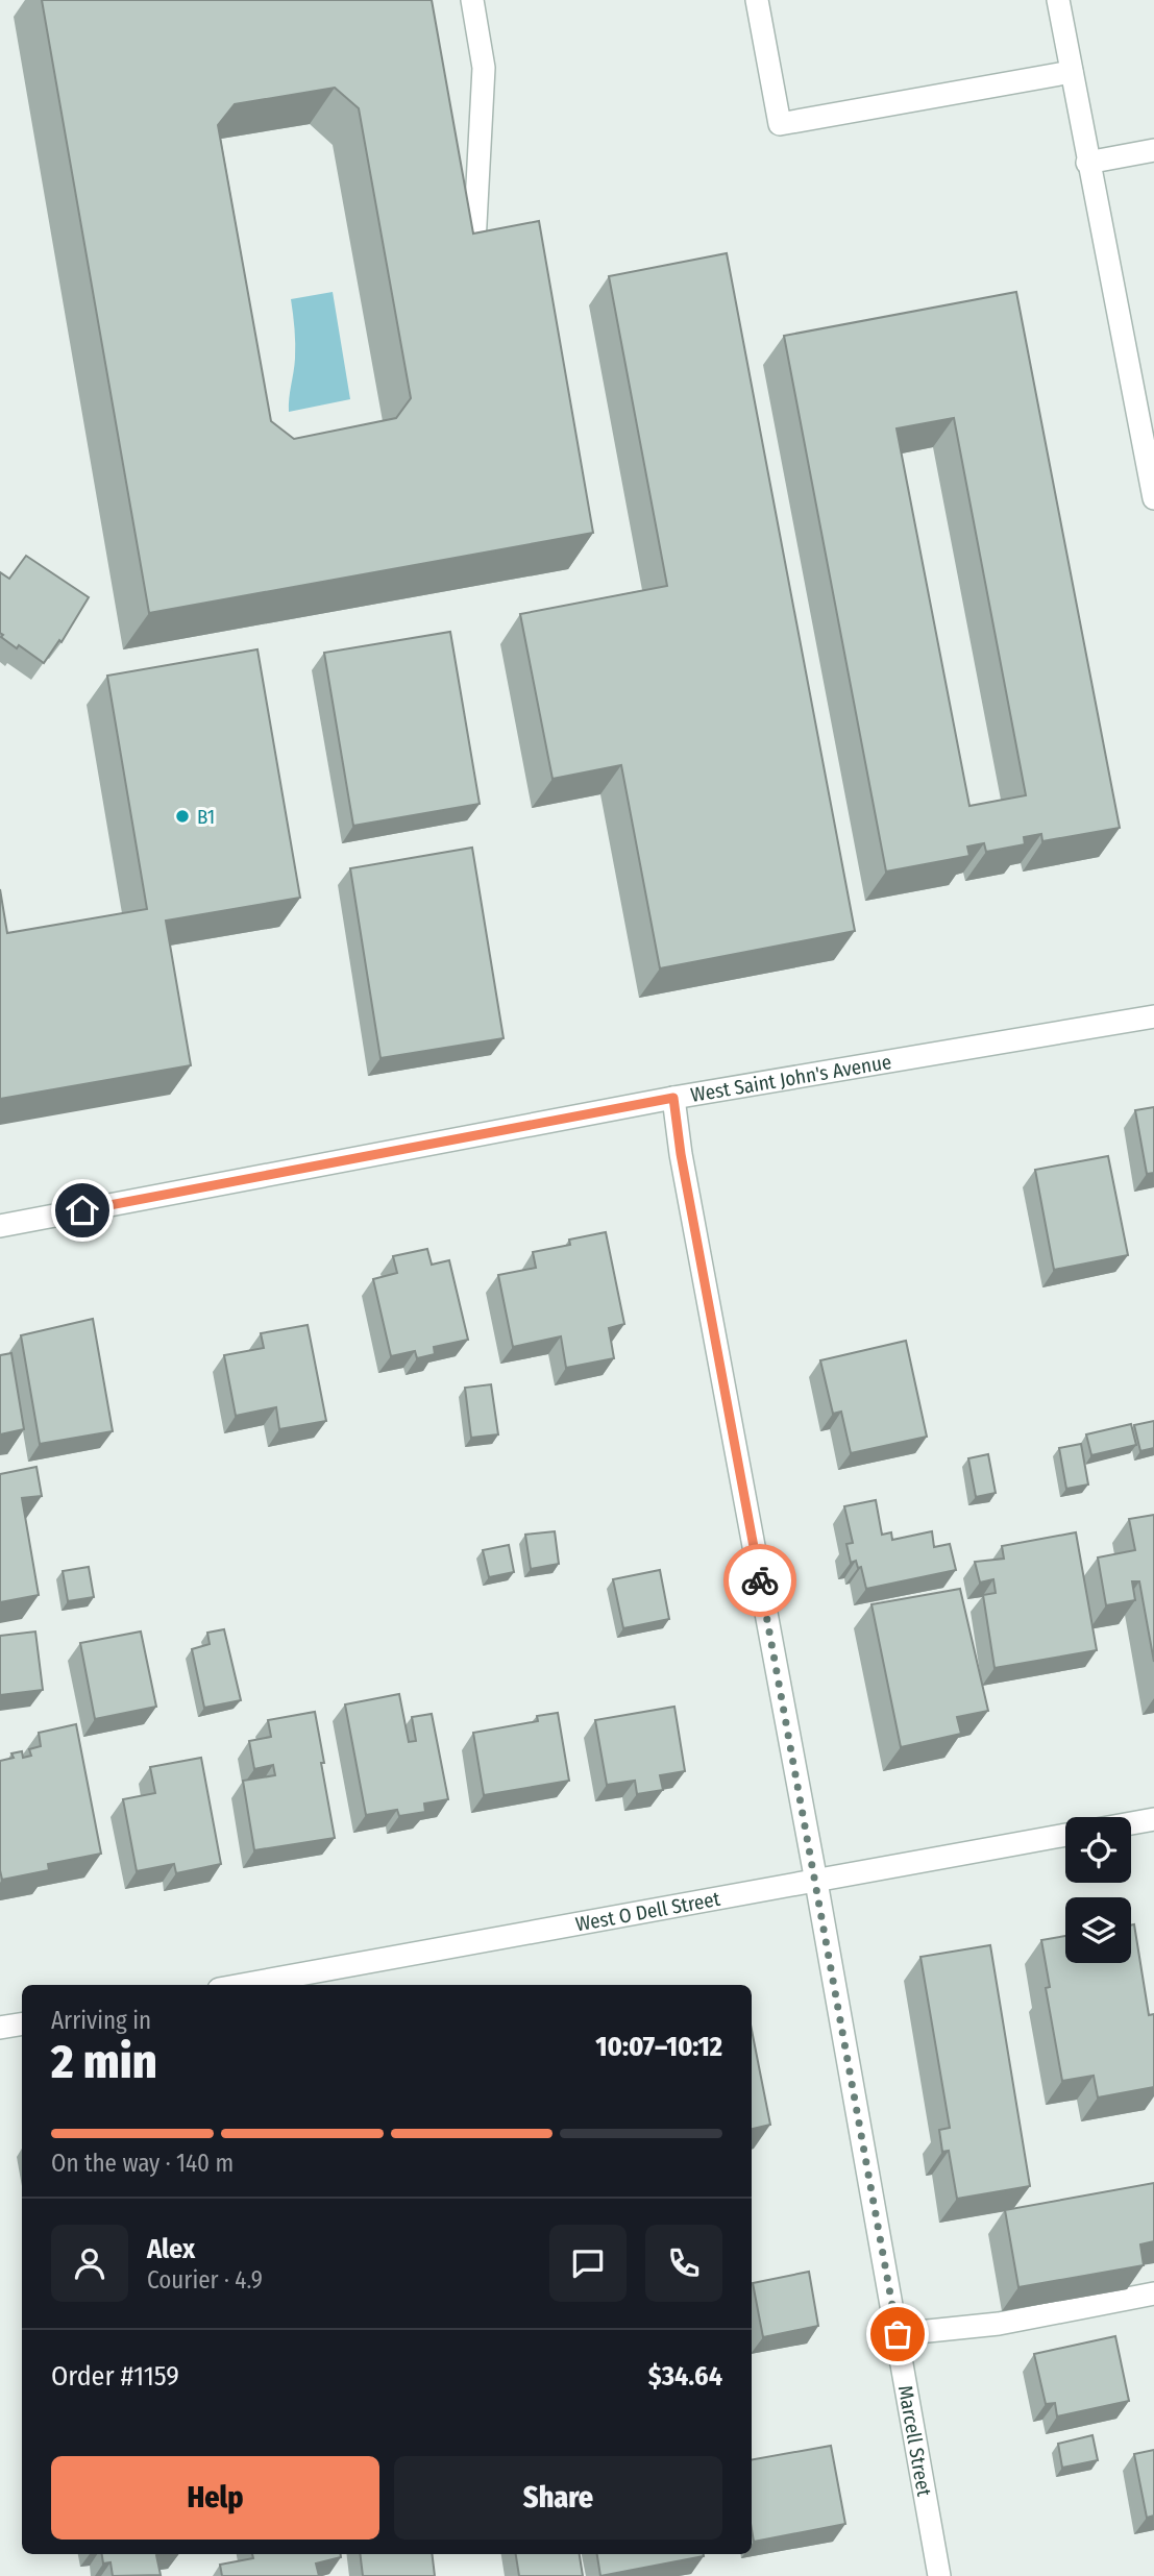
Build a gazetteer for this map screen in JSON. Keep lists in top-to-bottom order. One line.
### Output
{"streets":{"street":["West Saint John's Avenue","West O Dell Street","Marcell Street"]},"crossings":[["West Saint John's Avenue","Marcell Street"],["West O Dell Street","Marcell Street"]],"places":["B1"],"page":{"heading":["2 min","Arriving in","10:07–10:12"],"panel":["Alex","Courier · 4.9","Order #1159","$34.64"],"bar":"On the way · 140 m","buttons":["Help","Share"]}}
